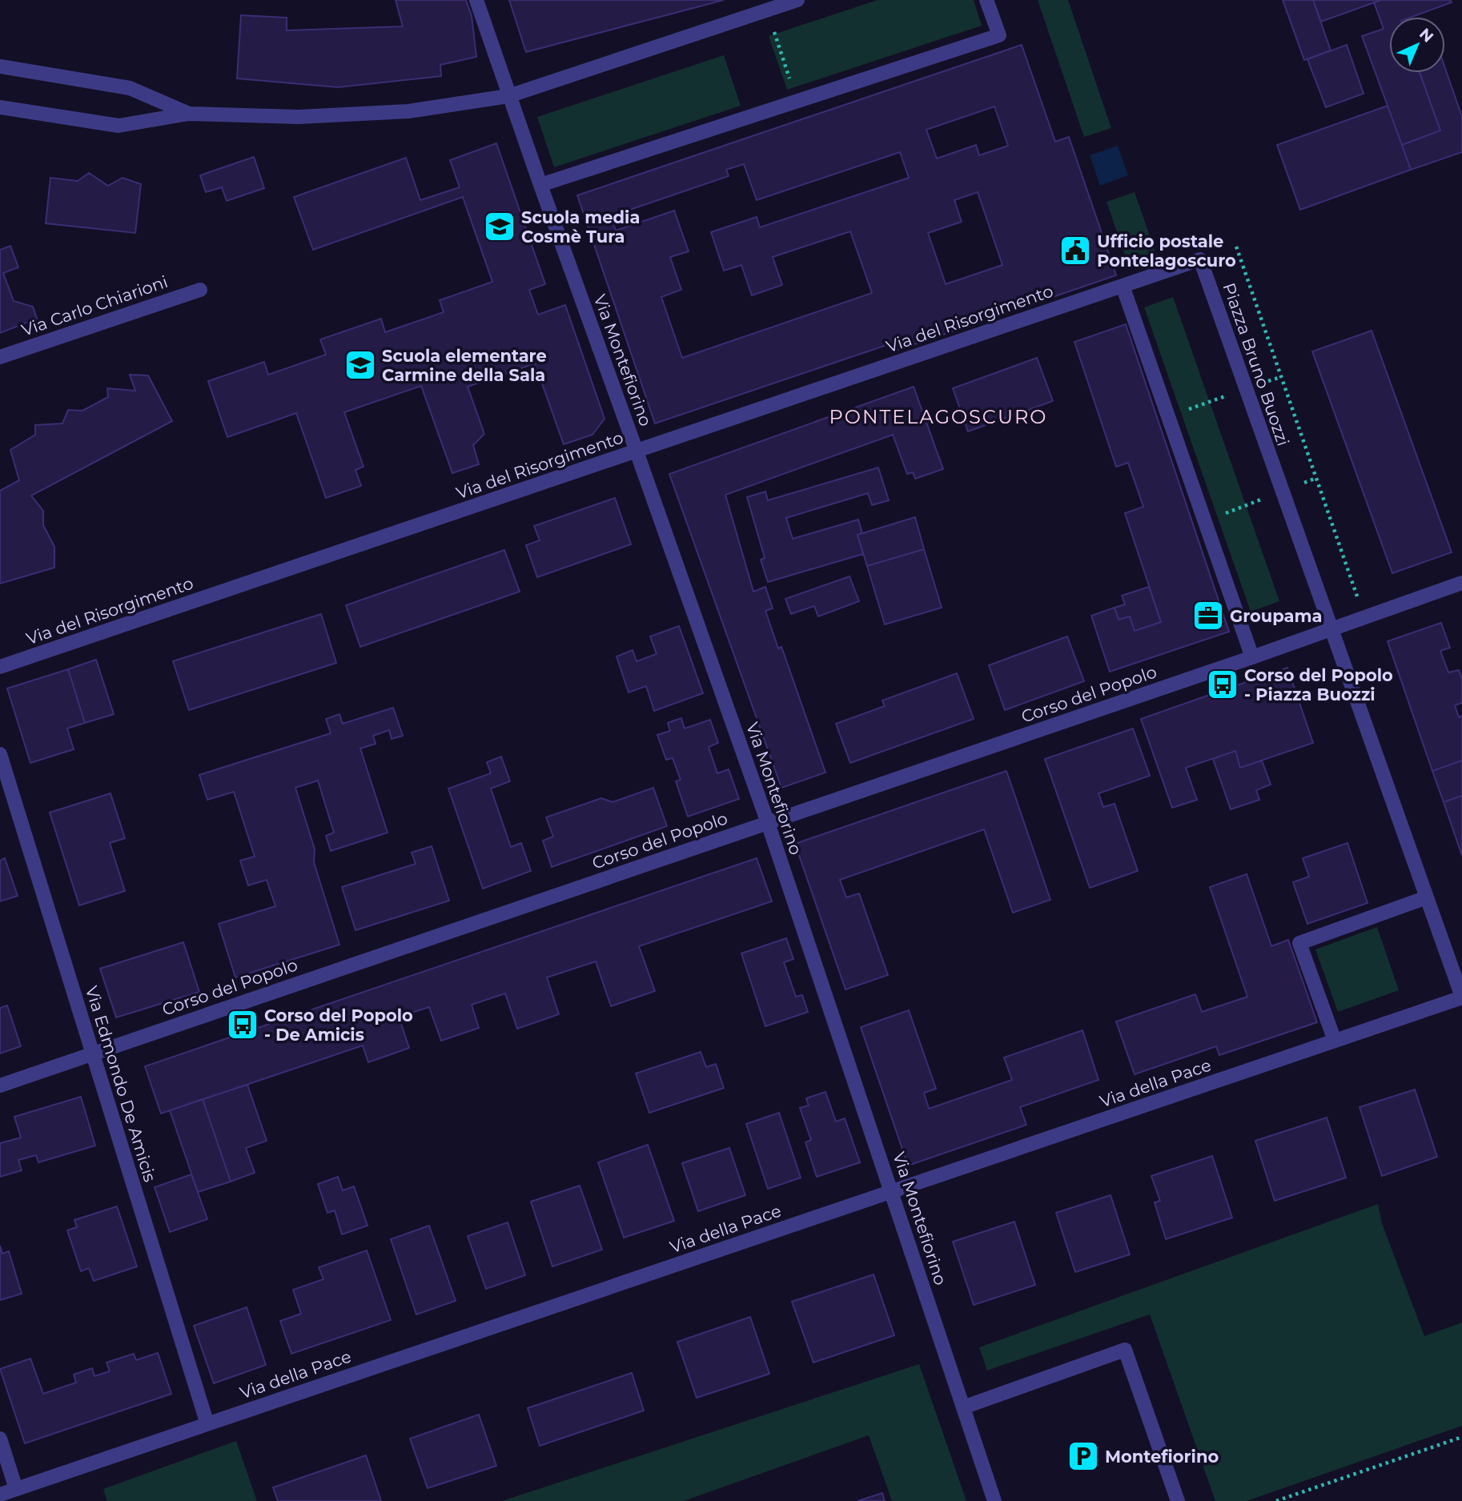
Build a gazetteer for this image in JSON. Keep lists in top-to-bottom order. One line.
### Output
{"streets":{"street":["Via Carlo Chiarioni","Via del Risorgimento","Via Montefiorino","Piazza Bruno Buozzi","Corso del Popolo","Via della Pace","Via Edmondo De Amicis"]},"crossings":[["Via del Risorgimento","Via Montefiorino"],["Via del Risorgimento","Piazza Bruno Buozzi"],["Via Montefiorino","Corso del Popolo"],["Via Montefiorino","Via della Pace"],["Piazza Bruno Buozzi","Corso del Popolo"],["Piazza Bruno Buozzi","Via della Pace"],["Corso del Popolo","Via Edmondo De Amicis"],["Via della Pace","Via Edmondo De Amicis"]],"districts":["PONTELAGOSCURO"],"places":{"school or university":["Scuola media Cosmè Tura","Scuola elementare Carmine della Sala"],"public building":["Ufficio postale Pontelagoscuro"],"office":["Groupama"],"bus stop":["Corso del Popolo - Piazza Buozzi","Corso del Popolo - De Amicis"],"parking":["Montefiorino"]},"north":"top right"}
